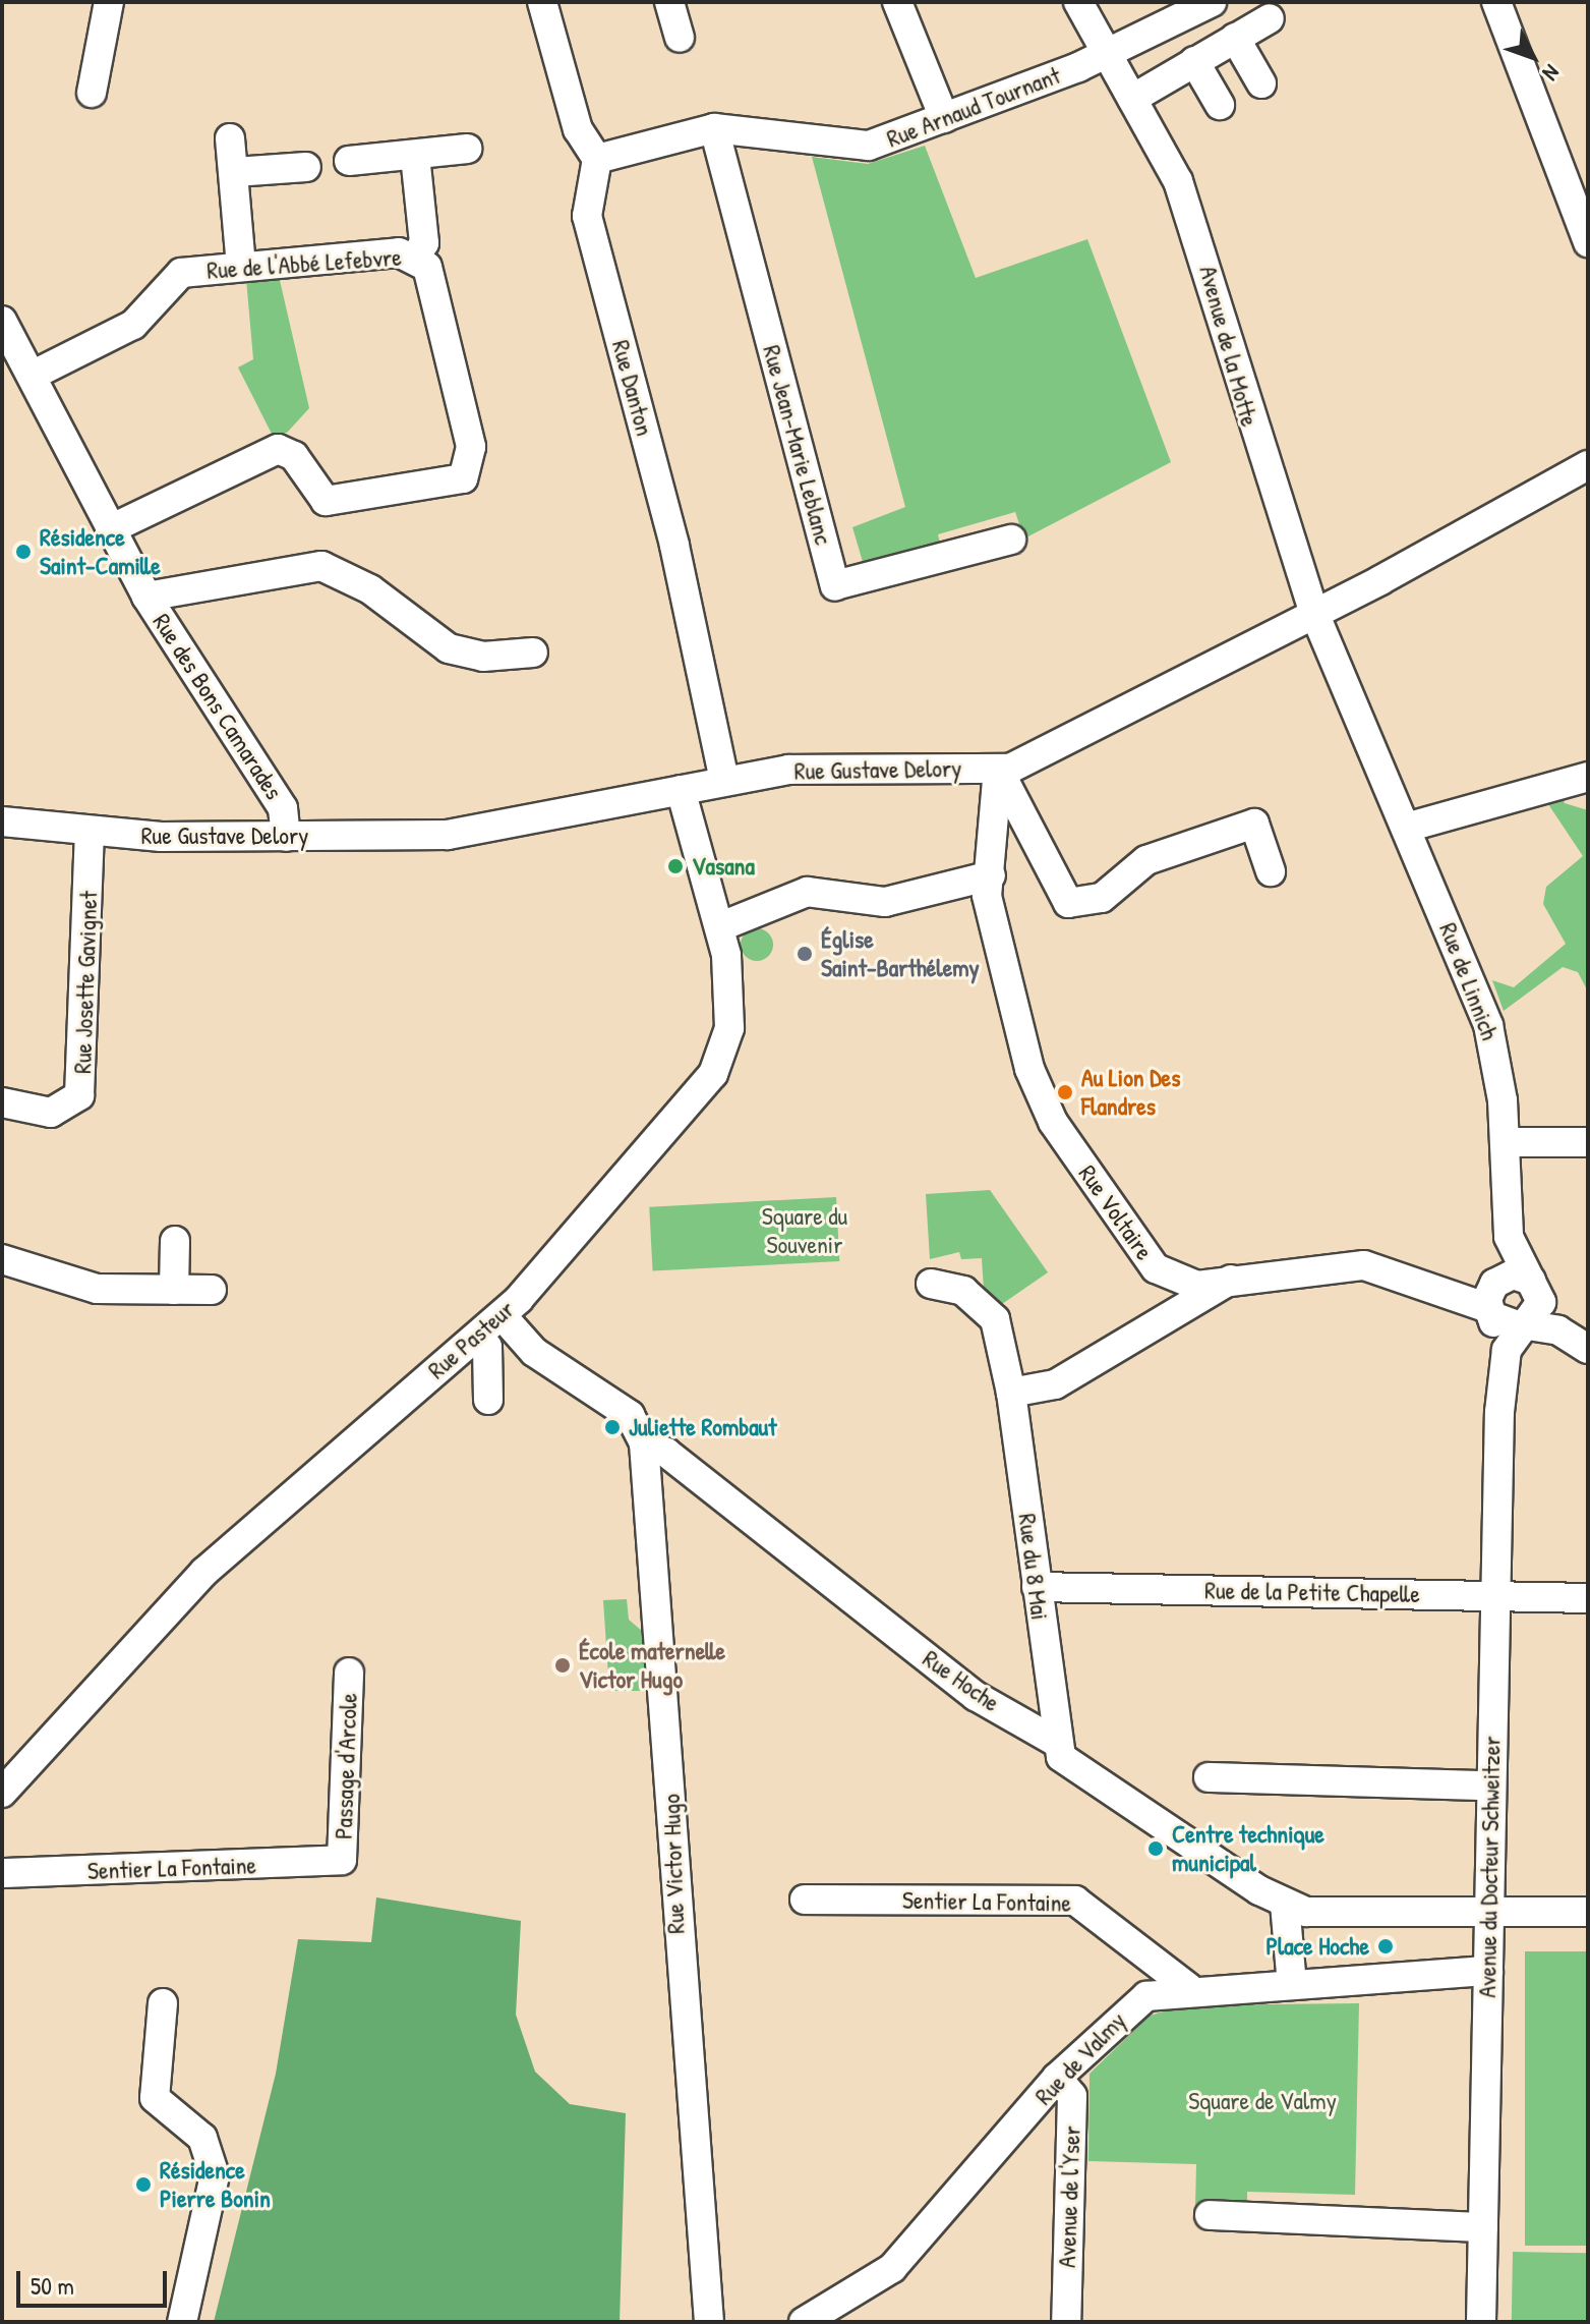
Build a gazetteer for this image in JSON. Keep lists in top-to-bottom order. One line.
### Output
{"streets":{"street":["Rue Arnaud Tournant","Rue de l'Abbé Lefebvre","Avenue de la Motte","Rue Danton","Rue Jean-Marie Leblanc","Rue des Bons Camarades","Rue Gustave Delory","Rue de Linnich","Rue Josette Gavignet","Rue Voltaire","Rue Pasteur","Rue du 8 Mai","Rue de la Petite Chapelle","Rue Hoche","Passage d'Arcole","Rue Victor Hugo","Avenue du Docteur Schweitzer","Sentier La Fontaine","Rue de Valmy","Avenue de l'Yser"]},"crossings":[["Rue Arnaud Tournant","Avenue de la Motte"],["Rue Arnaud Tournant","Rue Danton"],["Rue Arnaud Tournant","Rue Jean-Marie Leblanc"],["Rue de l'Abbé Lefebvre","Rue des Bons Camarades"],["Avenue de la Motte","Rue Gustave Delory"],["Avenue de la Motte","Rue de Linnich"],["Rue Danton","Rue Gustave Delory"],["Rue des Bons Camarades","Rue Gustave Delory"],["Rue Gustave Delory","Rue de Linnich"],["Rue Gustave Delory","Rue Josette Gavignet"],["Rue Gustave Delory","Rue Voltaire"],["Rue Gustave Delory","Rue Pasteur"],["Rue de Linnich","Rue Voltaire"],["Rue de Linnich","Avenue du Docteur Schweitzer"],["Rue Voltaire","Avenue du Docteur Schweitzer"],["Rue Pasteur","Rue Victor Hugo"],["Rue du 8 Mai","Rue de la Petite Chapelle"],["Rue du 8 Mai","Rue Hoche"],["Rue de la Petite Chapelle","Avenue du Docteur Schweitzer"],["Rue Hoche","Rue Victor Hugo"],["Rue Hoche","Avenue du Docteur Schweitzer"],["Passage d'Arcole","Sentier La Fontaine"],["Avenue du Docteur Schweitzer","Rue de Valmy"],["Sentier La Fontaine","Rue de Valmy"],["Rue de Valmy","Avenue de l'Yser"]],"parks":["Square du Souvenir","Square de Valmy"],"places":["Résidence Saint-Camille","Vasana","Église Saint-Barthélemy","Au Lion Des Flandres","Juliette Rombaut","École maternelle Victor Hugo","Centre technique municipal","Place Hoche","Résidence Pierre Bonin"],"scale_bar":"50 m","north":"bottom right"}
